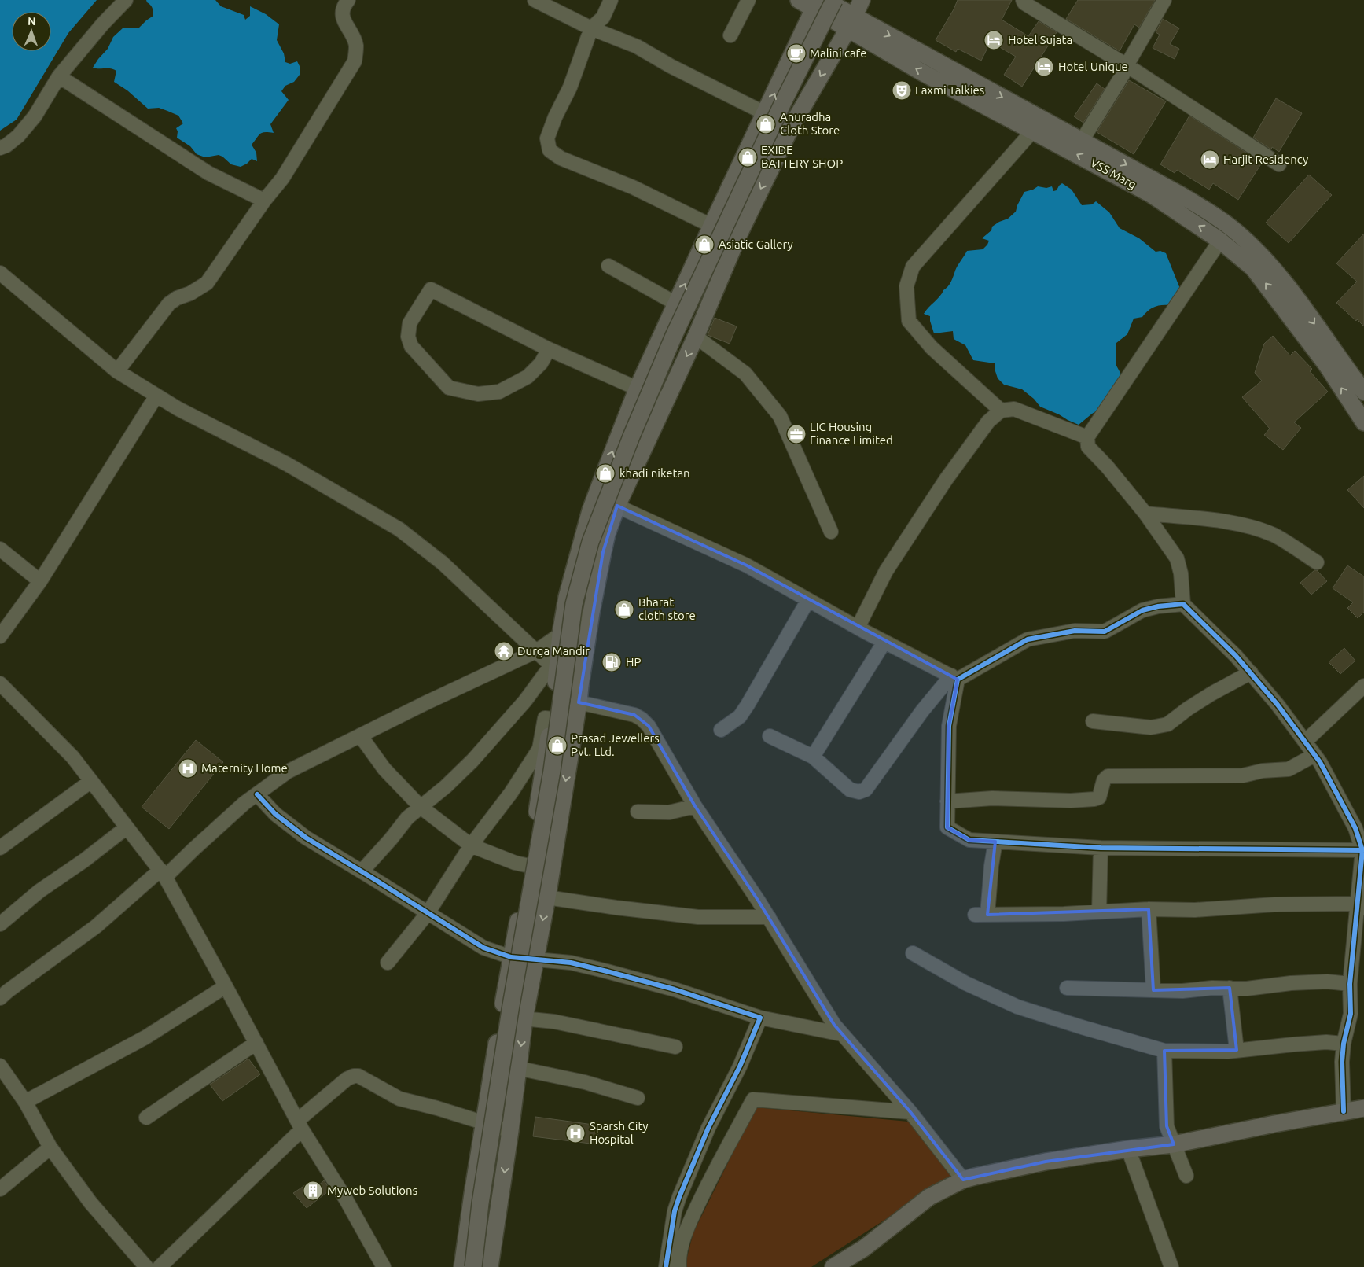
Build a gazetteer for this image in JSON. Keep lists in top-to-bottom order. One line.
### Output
{"streets":{"main road":["VSS Marg"]},"places":{"hotel":["Hotel Sujata","Hotel Unique","Harjit Residency"],"cafe":["Malini cafe"],"theatre":["Laxmi Talkies"],"shop":["Anuradha Cloth Store","EXIDE BATTERY SHOP","Asiatic Gallery","khadi niketan","Bharat cloth store","Prasad Jewellers Pvt. Ltd."],"office":["LIC Housing Finance Limited"],"temple":["Durga Mandir"],"fuel station":["HP"],"hospital":["Maternity Home","Sparsh City Hospital"],"building":["Myweb Solutions"]},"north":"top"}
